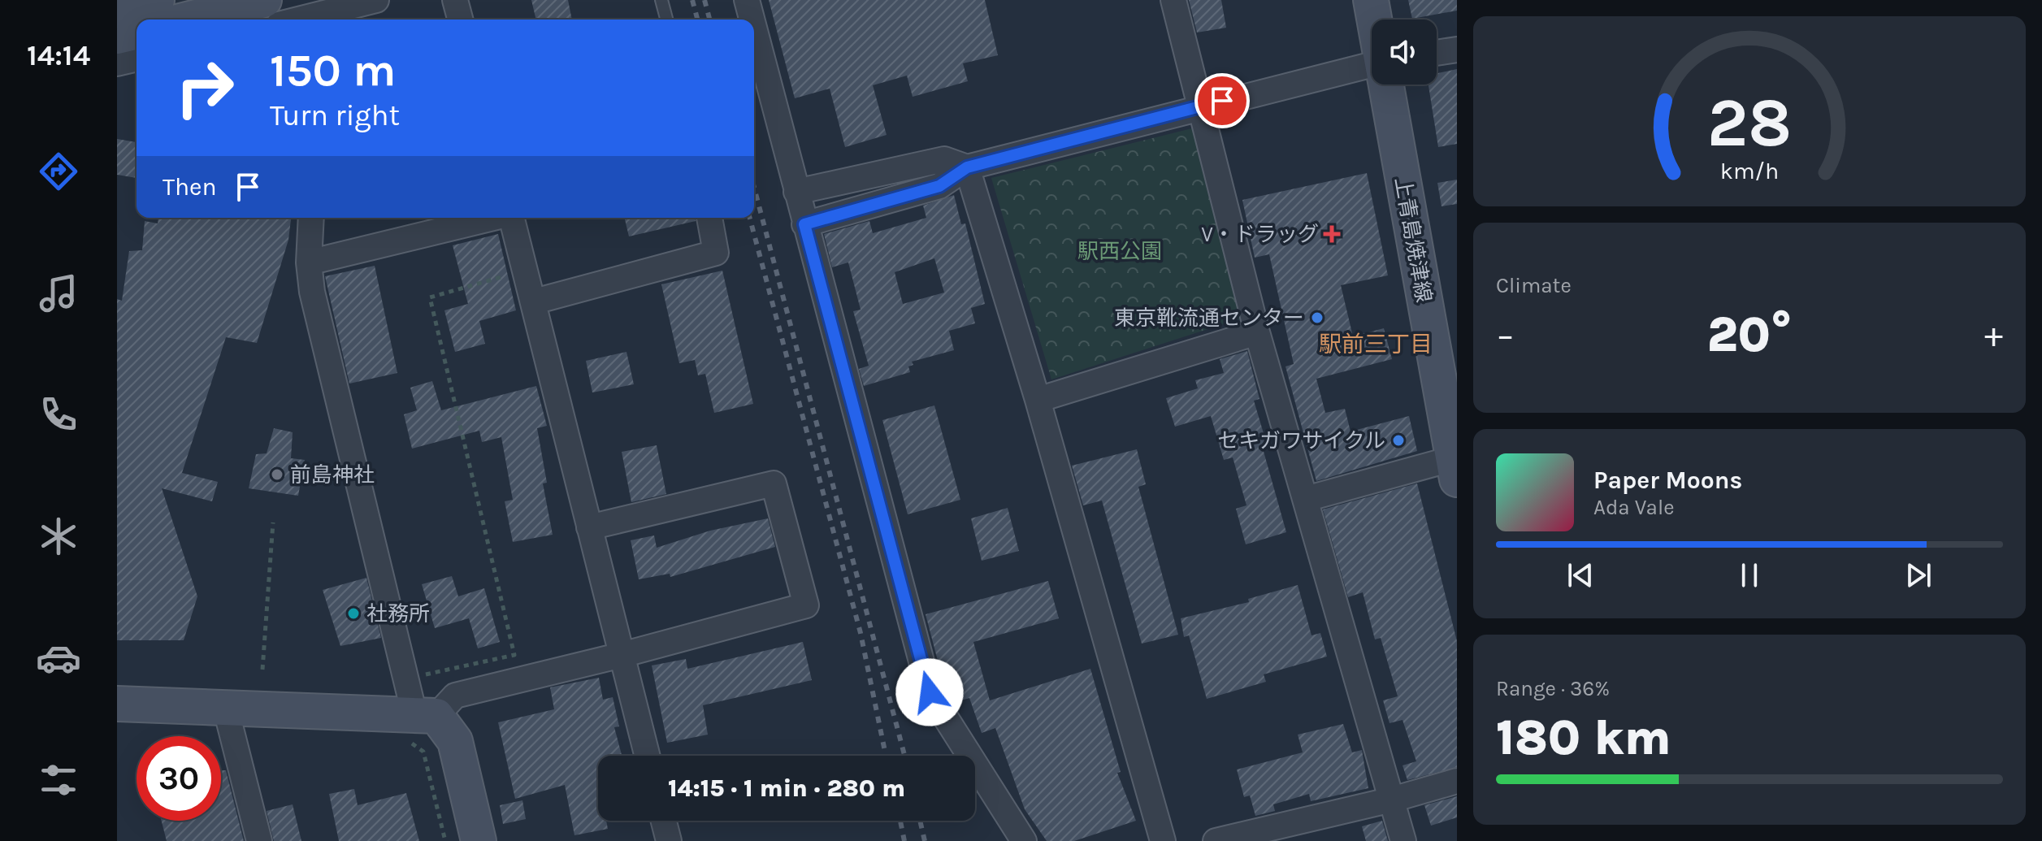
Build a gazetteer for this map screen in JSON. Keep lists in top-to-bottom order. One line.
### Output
{"streets":{"main road":["上青島焼津線"]},"districts":["駅前三丁目"],"parks":["駅西公園"],"places":{"health":["V・ドラッグ"],"other":["東京靴流通センター","セキガワサイクル","前島神社","社務所"]},"page":{"tabs":"14:14","turn":["150 m","Turn right"],"then":"Then","tile":["Climate",["Range · 36%","180 km"]],"heat":["−","20°","+"],"song":["Paper Moons","Ada Vale"],"limit":"30","trip":"14:15 · 1 min · 280 m","gauge":["28","km/h"]}}
